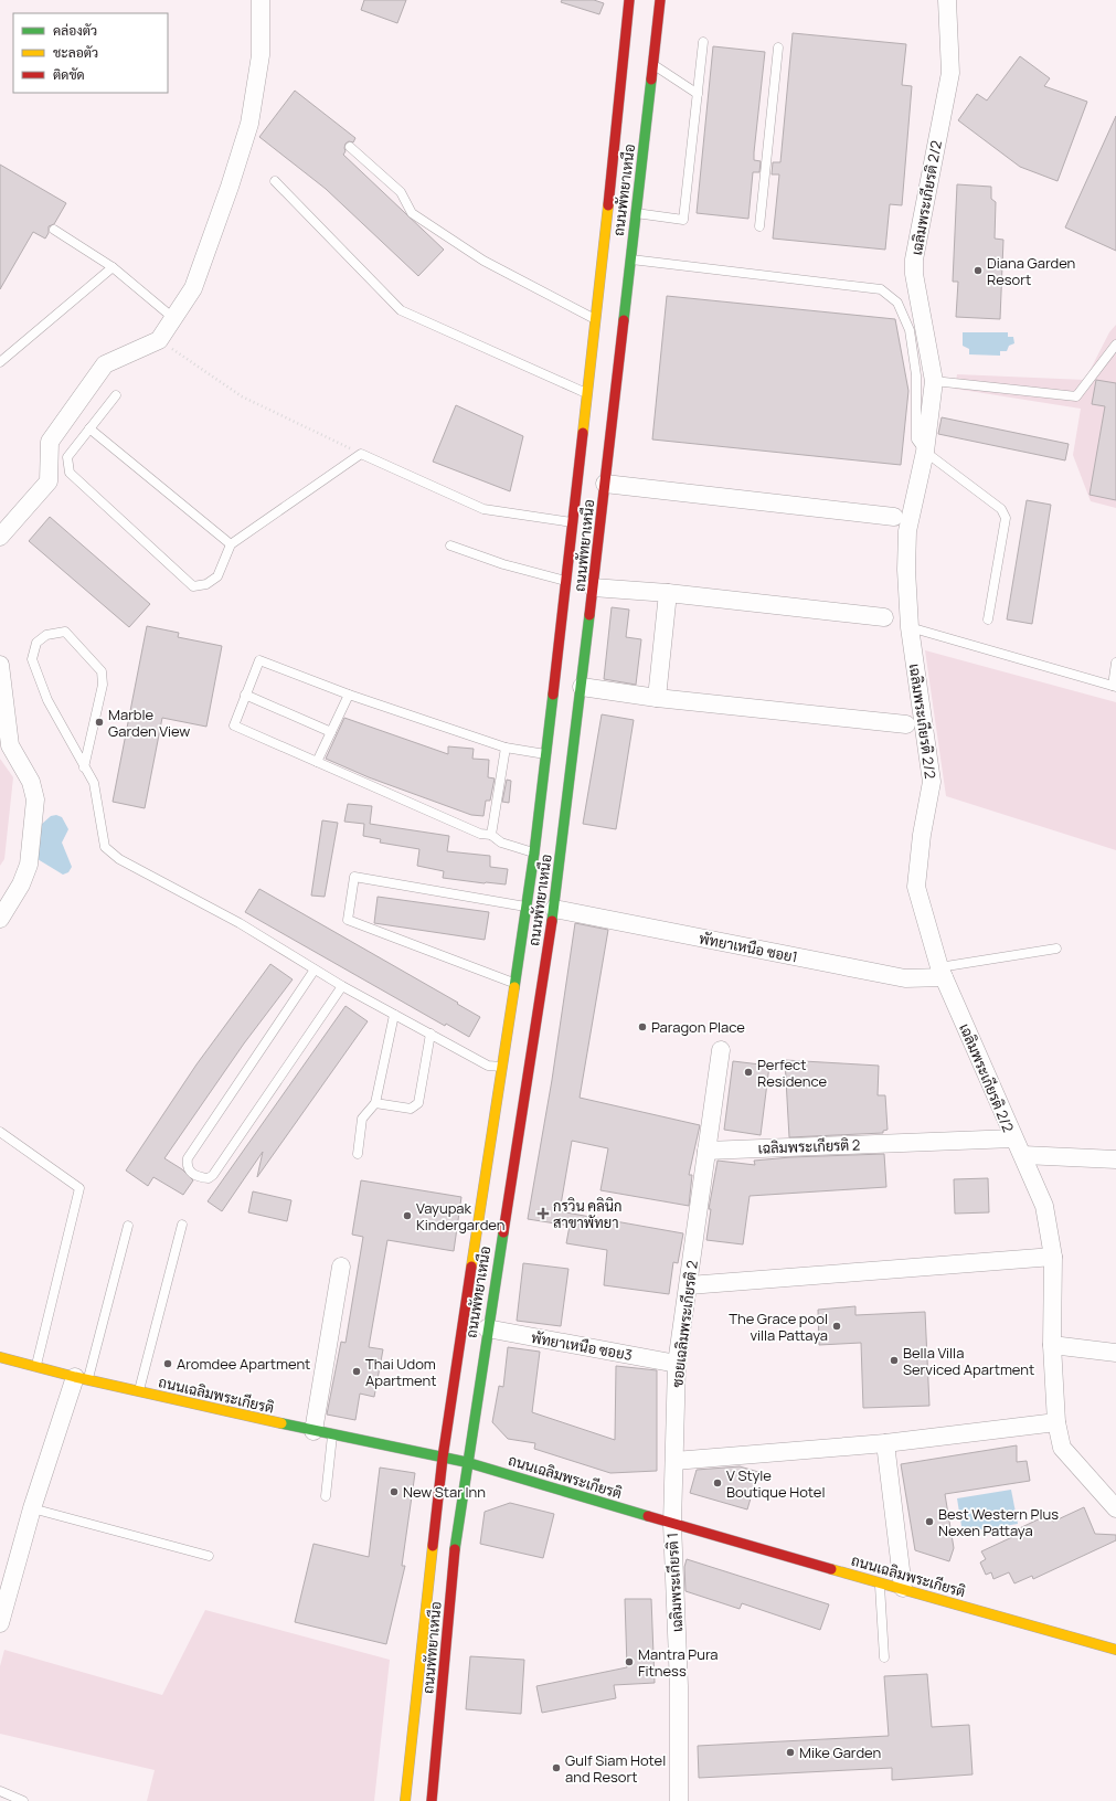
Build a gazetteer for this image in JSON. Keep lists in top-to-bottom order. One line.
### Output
{"streets":{"main road":["ถนนพัทยาเหนือ","ถนนเฉลิมพระเกียรติ"],"street":["เฉลิมพระเกียรติ 2/2","พัทยาเหนือ ซอย1","เฉลิมพระเกียรติ 2","ซอยเฉลิมพระเกียรติ 2","พัทยาเหนือ ซอย3","เฉลิมพระเกียรติ 1"]},"crossings":[["ถนนพัทยาเหนือ","พัทยาเหนือ ซอย1"],["ถนนพัทยาเหนือ","พัทยาเหนือ ซอย3"],["ถนนพัทยาเหนือ","ถนนเฉลิมพระเกียรติ"],["เฉลิมพระเกียรติ 2/2","พัทยาเหนือ ซอย1"],["เฉลิมพระเกียรติ 2/2","เฉลิมพระเกียรติ 2"],["เฉลิมพระเกียรติ 2","ซอยเฉลิมพระเกียรติ 2"],["ซอยเฉลิมพระเกียรติ 2","พัทยาเหนือ ซอย3"],["ซอยเฉลิมพระเกียรติ 2","ถนนเฉลิมพระเกียรติ"],["ซอยเฉลิมพระเกียรติ 2","เฉลิมพระเกียรติ 1"],["ถนนเฉลิมพระเกียรติ","เฉลิมพระเกียรติ 1"]],"places":{"other":["Diana Garden Resort","Marble Garden View","Paragon Place","Perfect Residence","Vayupak Kindergarden","The Grace pool villa Pattaya","Bella Villa Serviced Apartment","Aromdee Apartment","Thai Udom Apartment","V Style Boutique Hotel","New Star Inn","Best Western Plus Nexen Pattaya","Mantra Pura Fitness","Mike Garden","Gulf Siam Hotel and Resort"],"health":["กรวิน คลินิก สาขาพัทยา"]},"legend":["คล่องตัว","ชะลอตัว","ติดขัด"]}
